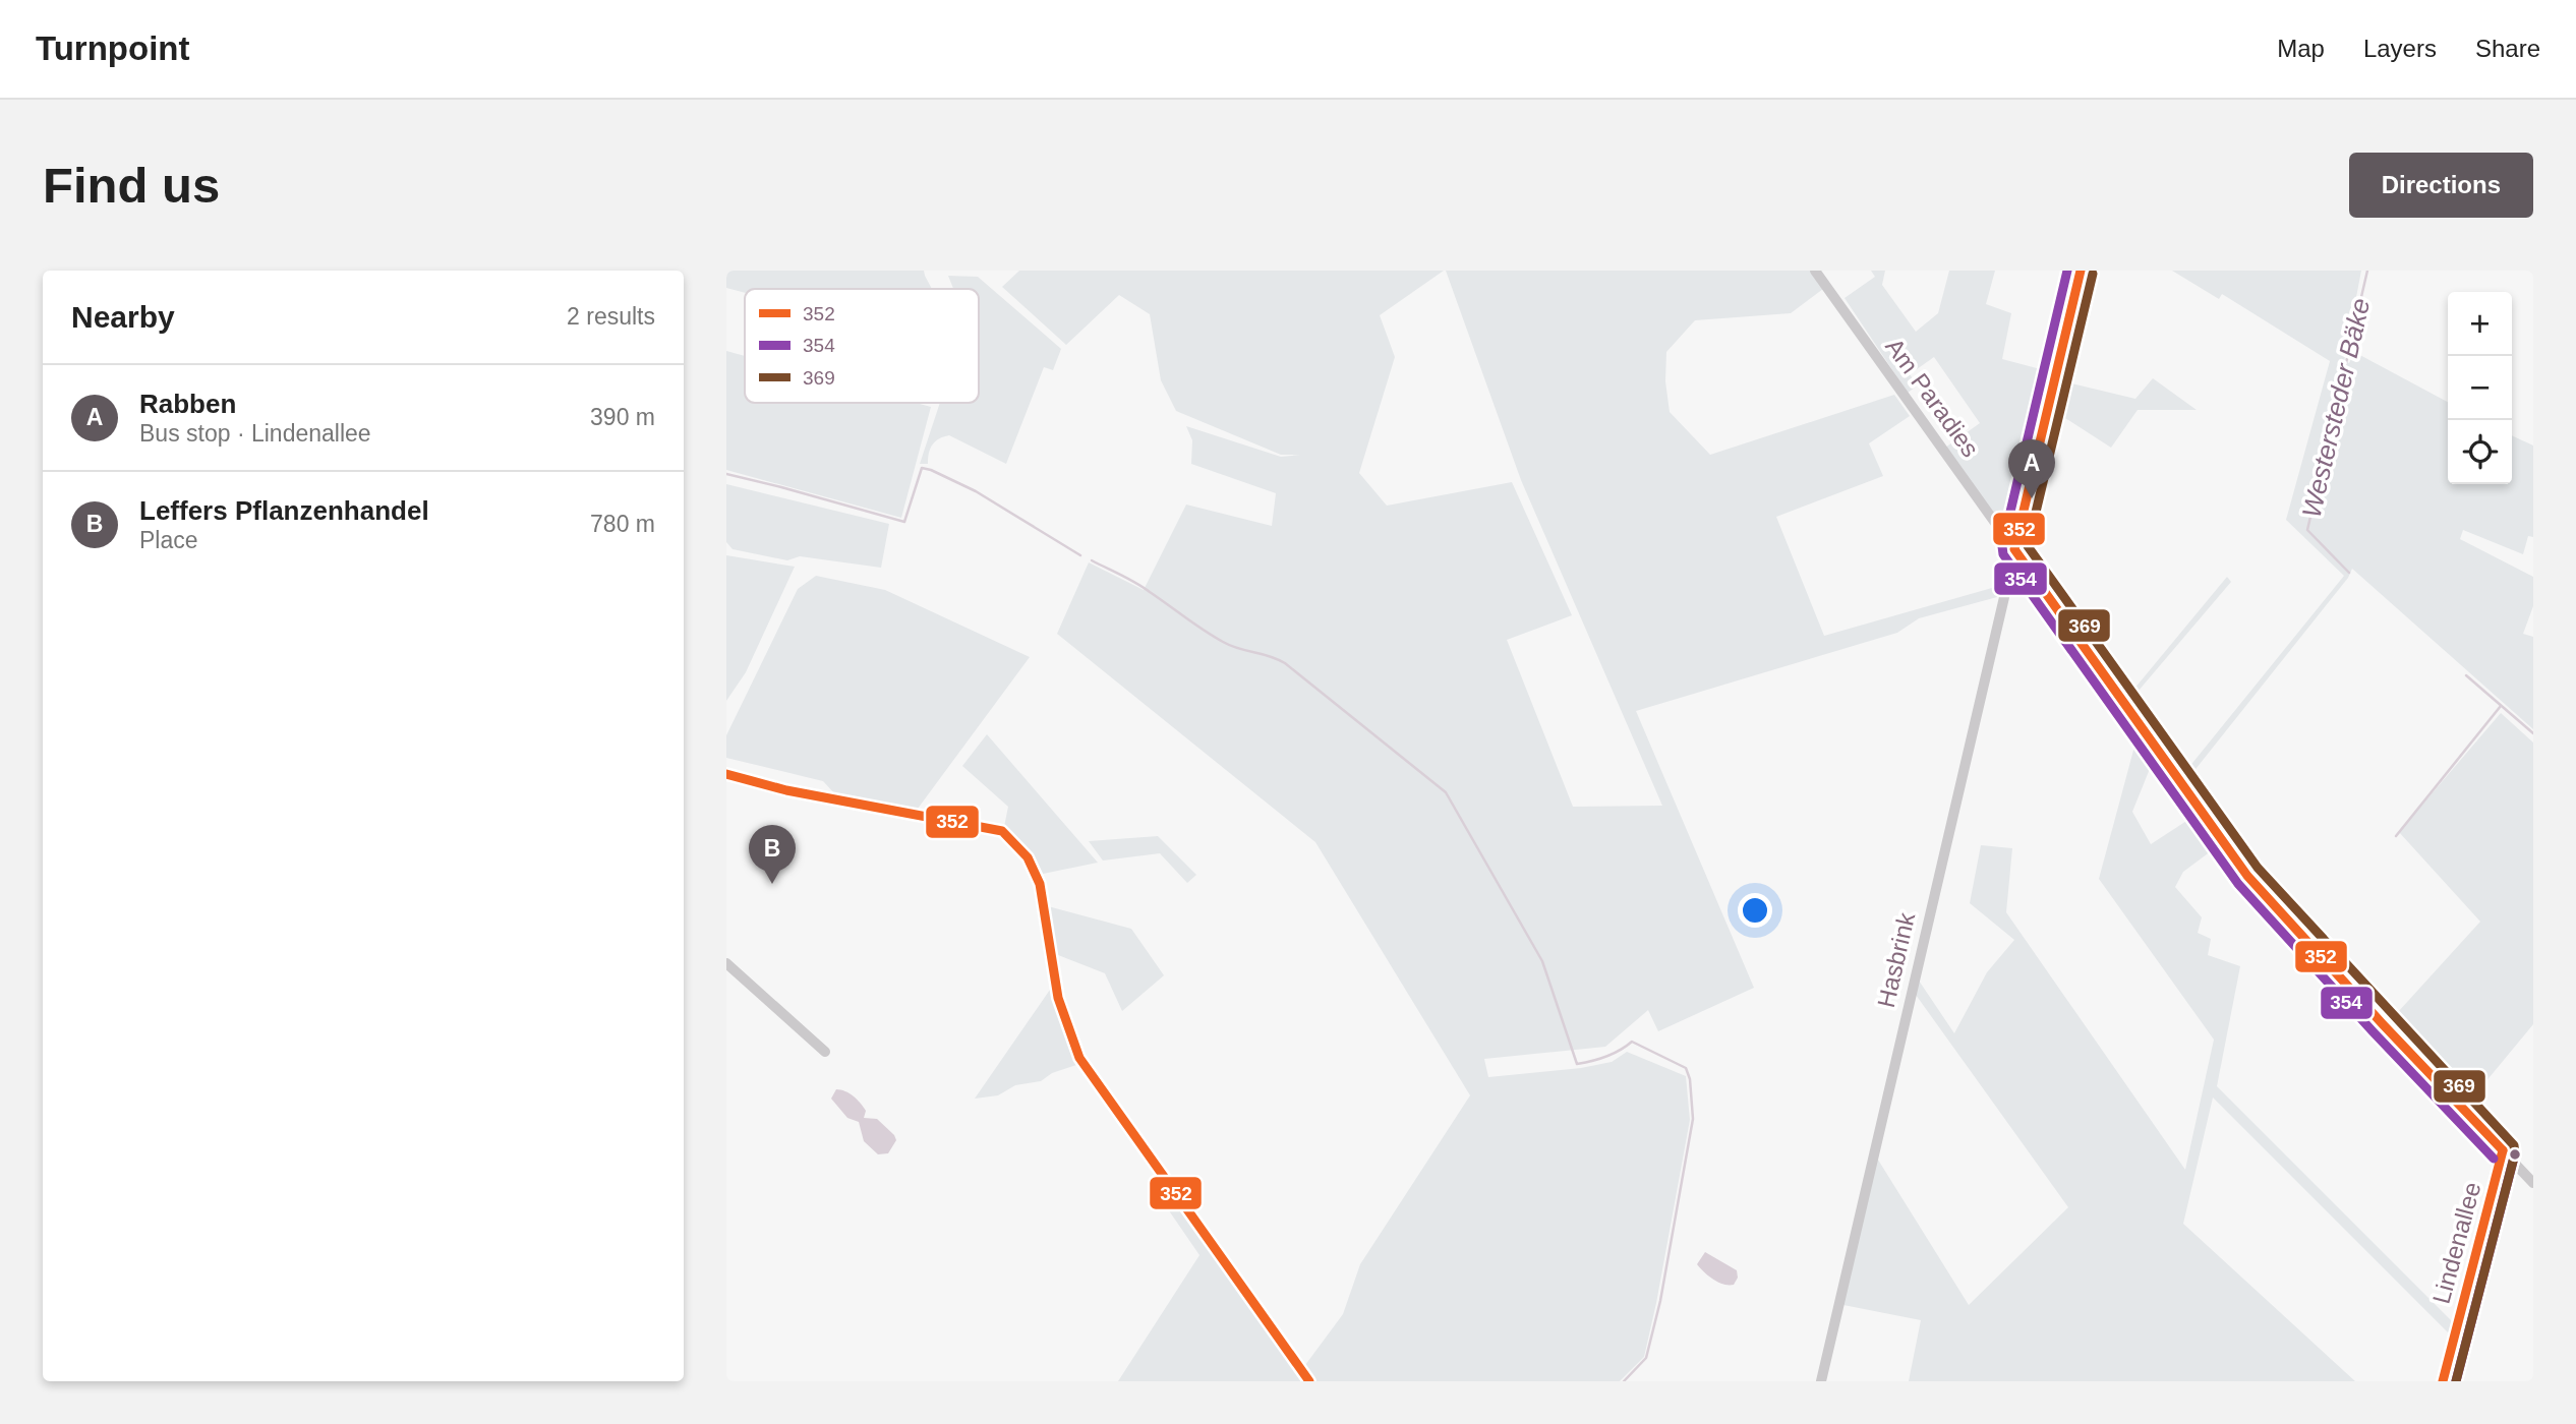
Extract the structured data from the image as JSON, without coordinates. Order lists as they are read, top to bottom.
{
  "streets": {
    "street": ["Am Paradies", "Hasbrink", "Lindenallee"]
  },
  "crossings": [
    ["Am Paradies", "Hasbrink"]
  ],
  "water": ["Westersteder Bäke"],
  "lines": ["transit line 352", "transit line 354", "transit line 369"],
  "legend": ["352", "354", "369"],
  "page": {
    "header": "Turnpoint",
    "nav": ["Map", "Layers", "Share"],
    "buttons": "Directions",
    "title": "Find us",
    "heading": ["Nearby", "2 results"],
    "map_buttons": ["+", "−"],
    "list": [
      {
        "mark": "A",
        "name": "Rabben",
        "note": "Bus stop · Lindenallee",
        "value": "390 m"
      },
      {
        "mark": "B",
        "name": "Leffers Pflanzenhandel",
        "note": "Place",
        "value": "780 m"
      }
    ],
    "pins": ["A", "B"]
  }
}
